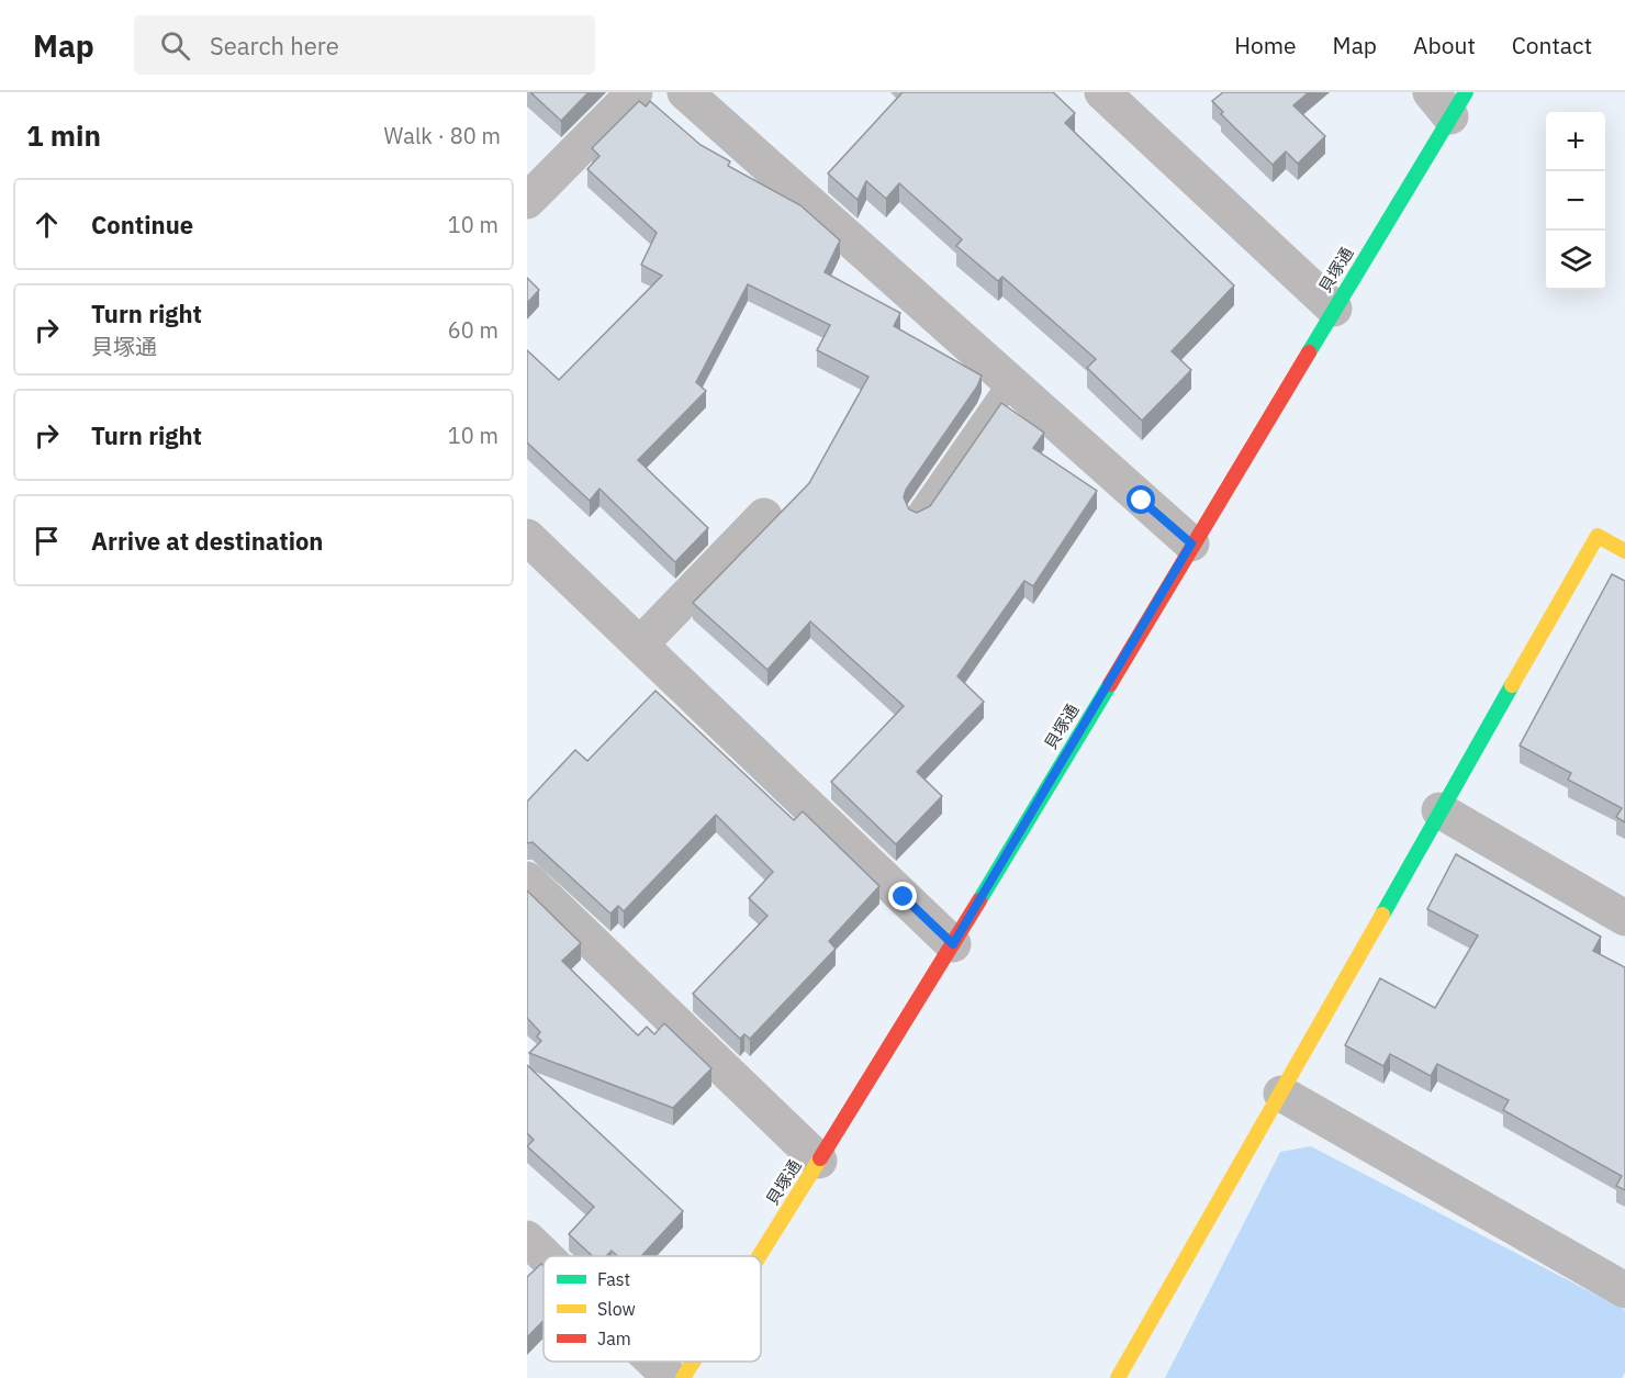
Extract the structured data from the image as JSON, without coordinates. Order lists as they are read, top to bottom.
{
  "streets": {
    "street": ["貝塚通"]
  },
  "legend": ["Fast", "Slow", "Jam"],
  "page": {
    "header": "Map",
    "search": "Search here",
    "nav": [
      "Home",
      "Map",
      "About",
      "Contact"
    ],
    "heading": ["1 min", "Walk · 80 m"],
    "map_buttons": ["+", "−"],
    "list": [
      ["Continue", "10 m"],
      ["Turn right", "貝塚通", "60 m"],
      ["Turn right", "10 m"],
      "Arrive at destination"
    ]
  }
}
